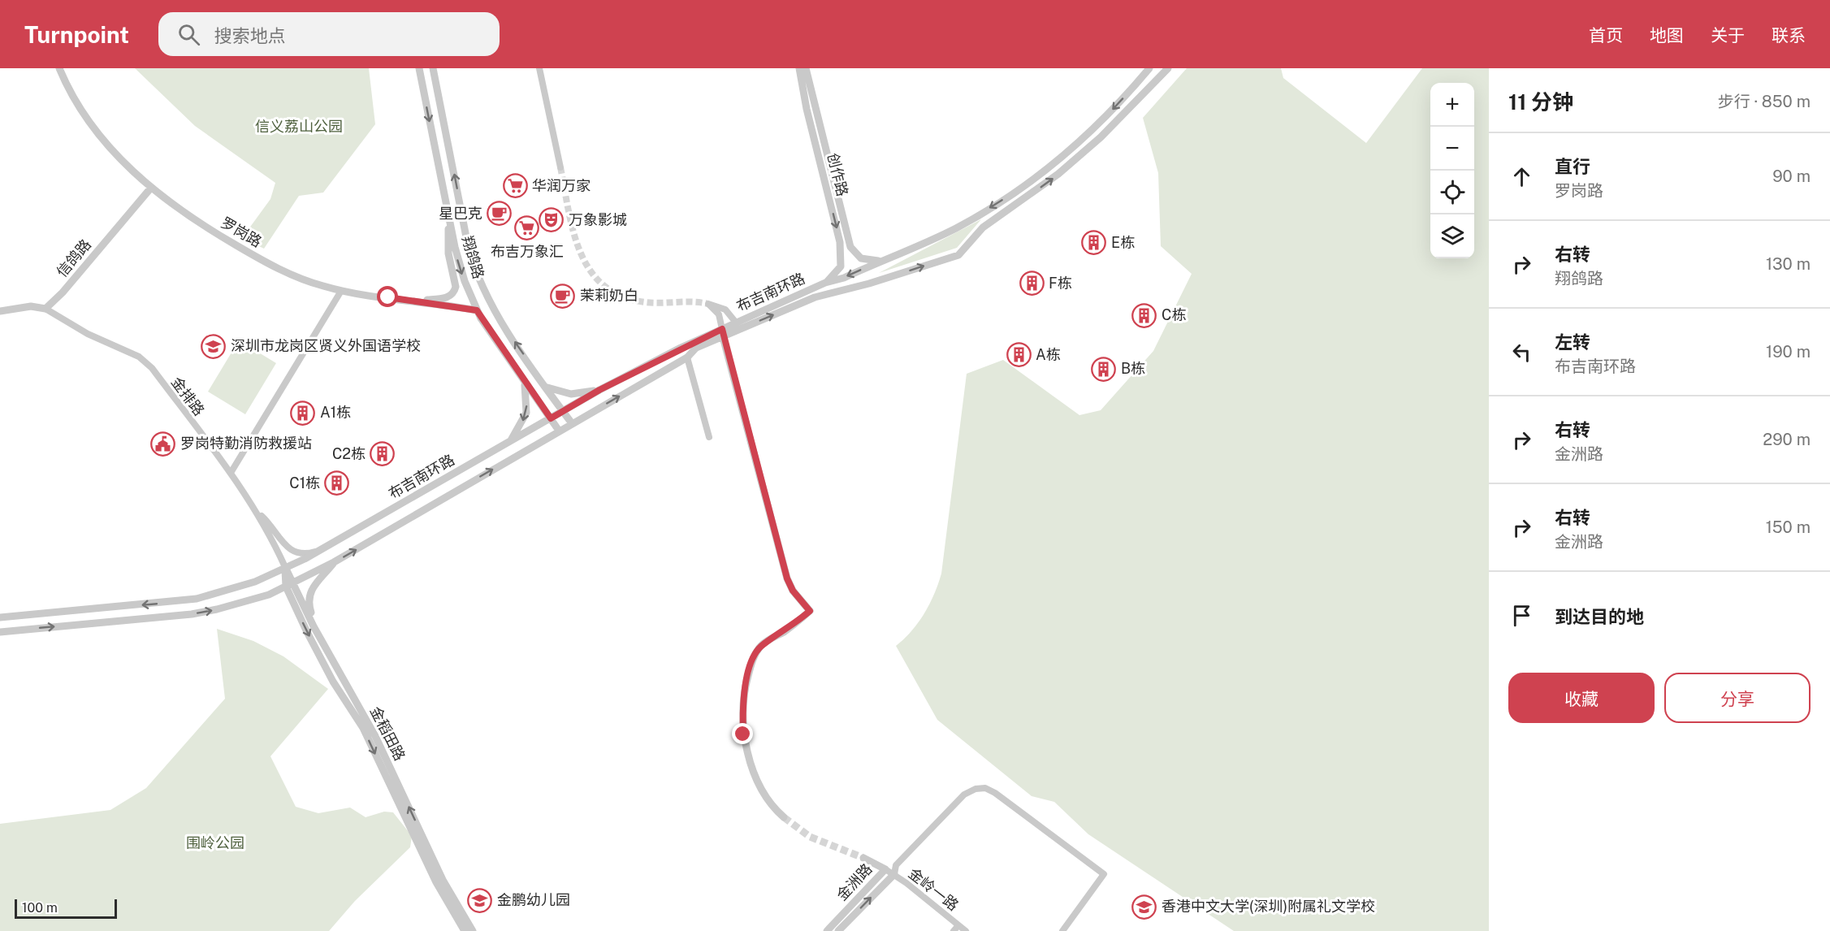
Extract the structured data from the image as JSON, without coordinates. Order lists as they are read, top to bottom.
{
  "streets": {
    "street": [
      "创作路",
      "罗岗路",
      "翔鸽路",
      "信鸽路",
      "布吉南环路",
      "金排路",
      "金稻田路",
      "金洲路",
      "金岭一路"
    ]
  },
  "crossings": [
    ["创作路", "布吉南环路"],
    ["罗岗路", "翔鸽路"],
    ["罗岗路", "信鸽路"],
    ["翔鸽路", "布吉南环路"],
    ["信鸽路", "金排路"],
    ["布吉南环路", "金排路"],
    ["布吉南环路", "金稻田路"],
    ["金排路", "金稻田路"],
    ["金洲路", "金岭一路"]
  ],
  "one_way": ["创作路"],
  "parks": ["信义荔山公园", "围岭公园"],
  "places": {
    "supermarket": ["华润万家", "布吉万象汇"],
    "cafe": ["星巴克", "茉莉奶白"],
    "theatre": ["万象影城"],
    "building": [
      "E栋",
      "F栋",
      "C栋",
      "A栋",
      "B栋",
      "A1栋",
      "C2栋",
      "C1栋"
    ],
    "school or university": ["深圳市龙岗区贤义外国语学校", "金鹏幼儿园", "香港中文大学(深圳)附属礼文学校"],
    "public building": ["罗岗特勤消防救援站"]
  },
  "scale_bar": "100 m",
  "page": {
    "header": "Turnpoint",
    "search": "搜索地点",
    "nav": [
      "首页",
      "地图",
      "关于",
      "联系"
    ],
    "heading": ["11 分钟", "步行 · 850 m"],
    "map_buttons": ["+", "−"],
    "list": [
      ["直行", "罗岗路", "90 m"],
      ["右转", "翔鸽路", "130 m"],
      ["左转", "布吉南环路", "190 m"],
      ["右转", "金洲路", "290 m"],
      ["右转", "金洲路", "150 m"],
      "到达目的地"
    ],
    "buttons": ["收藏", "分享"],
    "scale": "100 m"
  }
}
